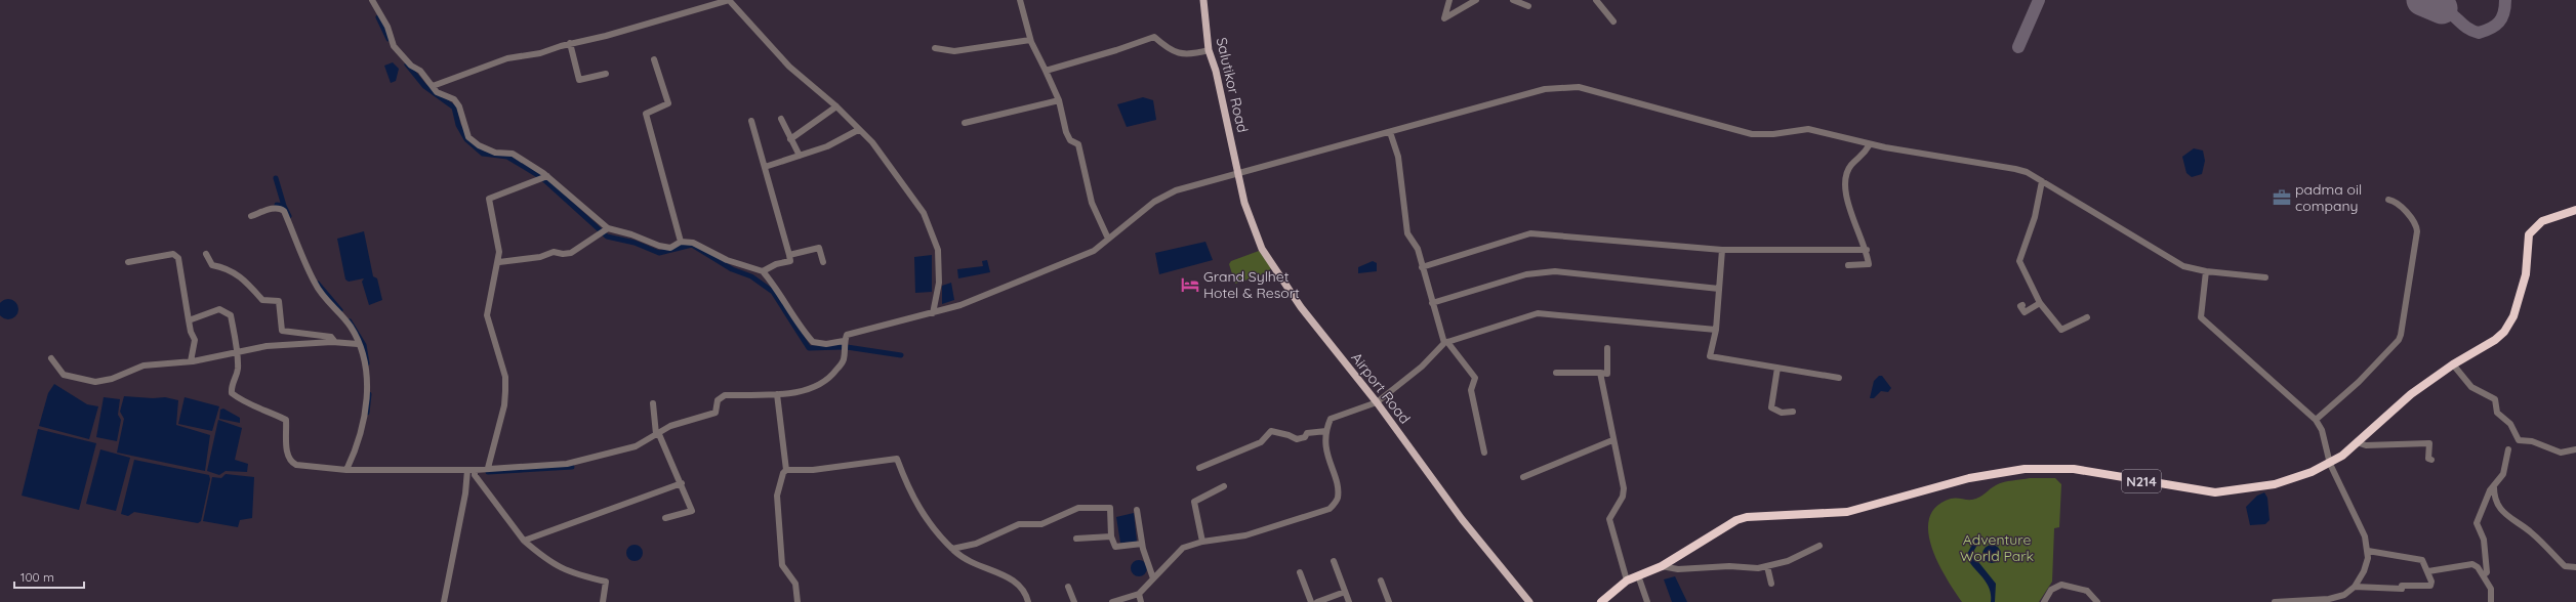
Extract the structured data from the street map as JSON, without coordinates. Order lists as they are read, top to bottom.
{
  "streets": {
    "highway": ["N214"],
    "main road": ["Salutikor Road", "Airport Road"]
  },
  "crossings": [
    ["Salutikor Road", "Airport Road"]
  ],
  "parks": ["Adventure World Park"],
  "places": {
    "office": ["padma oil company"],
    "hotel": ["Grand Sylhet Hotel & Resort"]
  },
  "scale_bar": "100 m"
}
